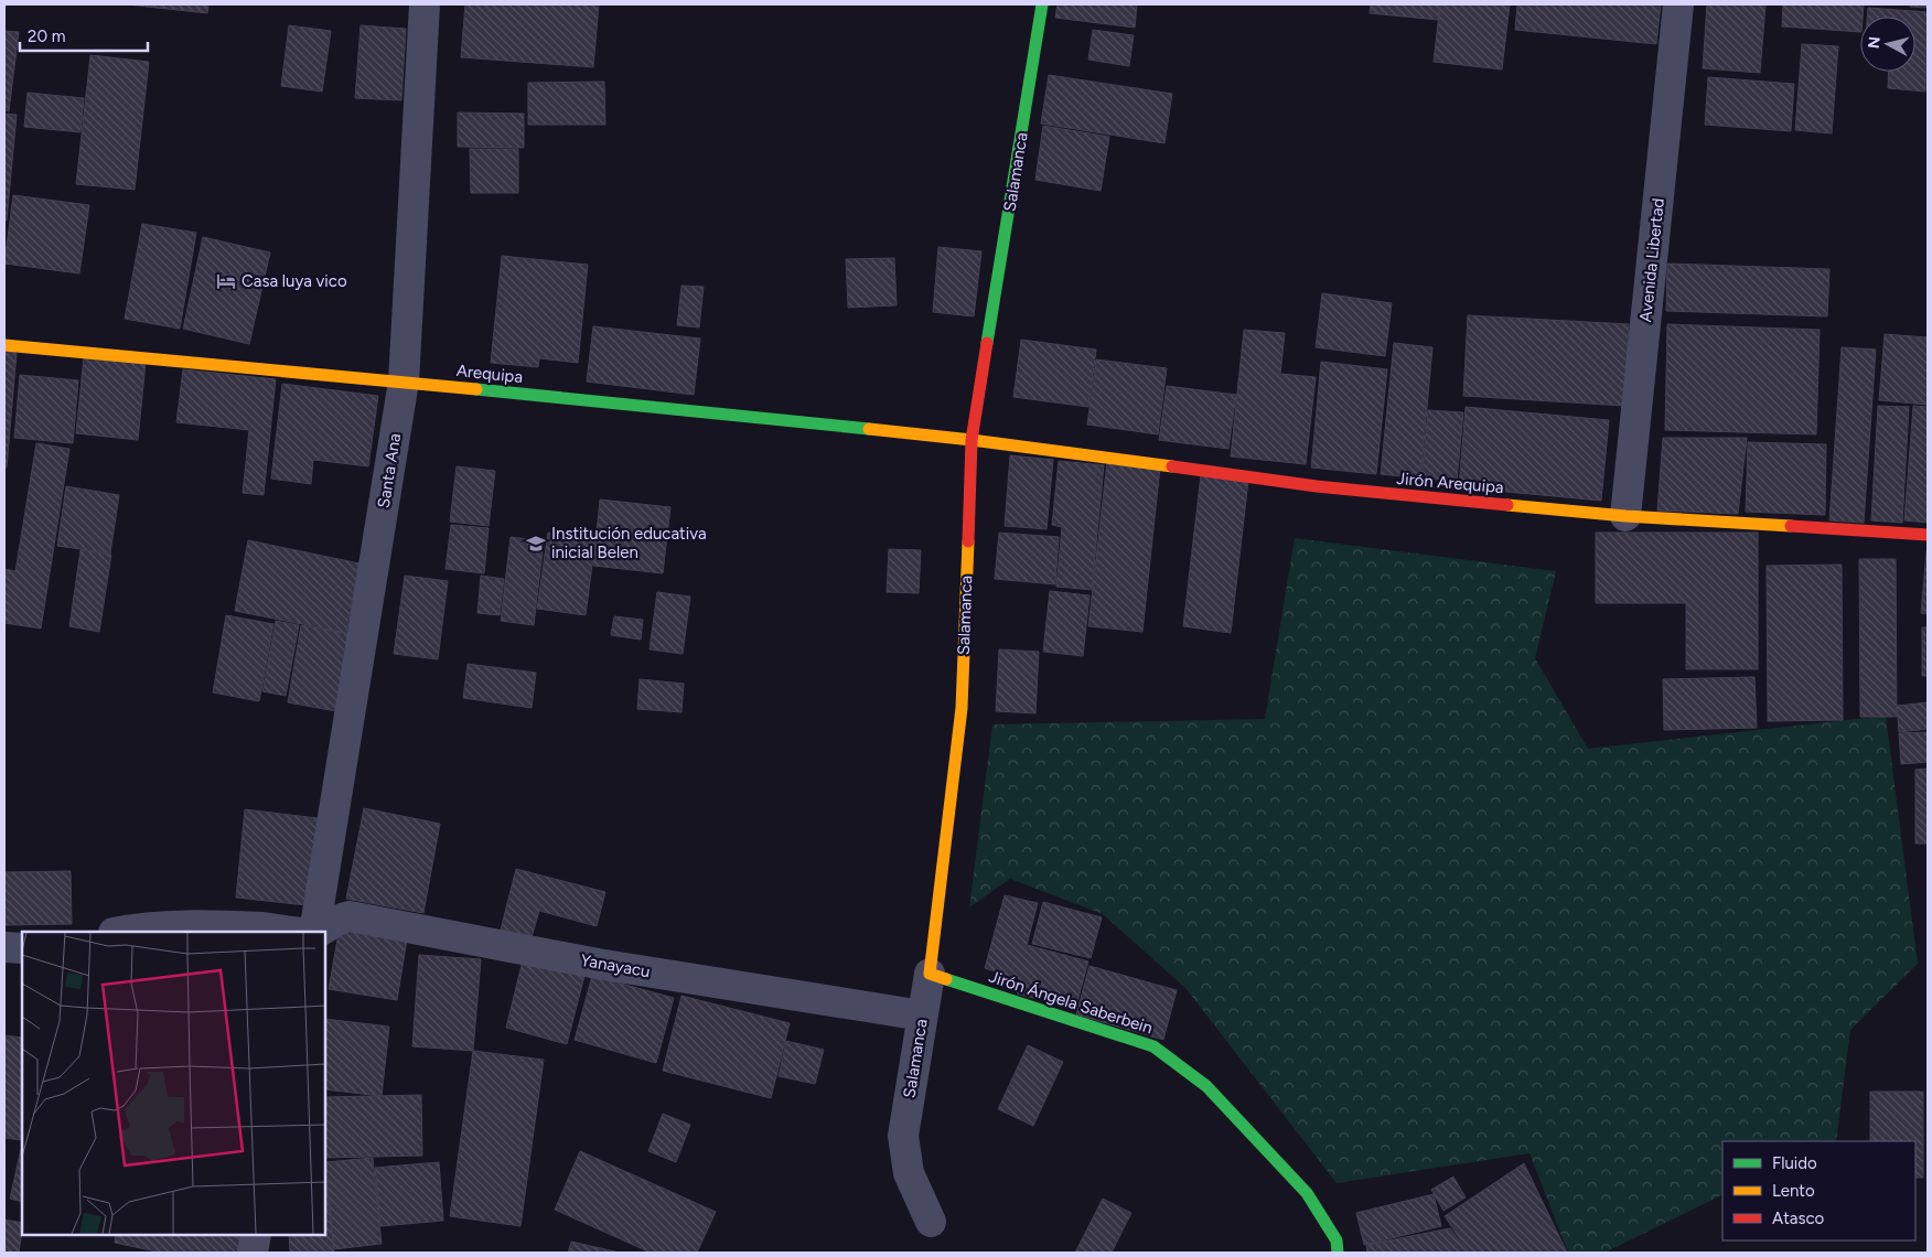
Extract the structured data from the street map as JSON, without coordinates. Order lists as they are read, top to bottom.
{
  "streets": {
    "main road": [
      "Salamanca",
      "Arequipa",
      "Jirón Arequipa",
      "Jirón Ángela Saberbein"
    ],
    "street": ["Avenida Libertad", "Santa Ana", "Yanayacu"]
  },
  "crossings": [
    ["Salamanca", "Arequipa"],
    ["Salamanca", "Jirón Arequipa"],
    ["Salamanca", "Yanayacu"],
    ["Salamanca", "Jirón Ángela Saberbein"],
    ["Avenida Libertad", "Jirón Arequipa"],
    ["Arequipa", "Santa Ana"],
    ["Arequipa", "Jirón Arequipa"]
  ],
  "places": {
    "hotel": ["Casa luya vico"],
    "school or university": ["Institución educativa inicial Belen"]
  },
  "legend": ["Fluido", "Lento", "Atasco"],
  "scale_bar": "20 m",
  "north": "left"
}
